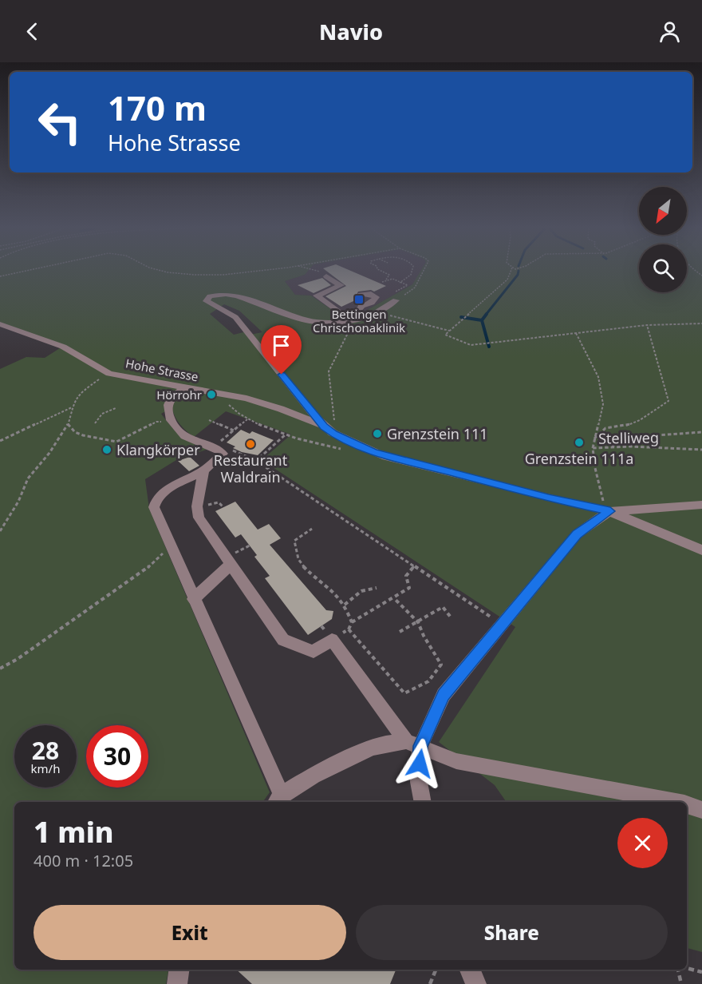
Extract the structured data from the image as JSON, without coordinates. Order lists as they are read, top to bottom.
{
  "streets": {
    "street": ["Hohe Strasse"],
    "path": ["Stelliweg"]
  },
  "crossings": [
    ["Hohe Strasse", "Stelliweg"]
  ],
  "places": {
    "transit": ["Bettingen Chrischonaklinik"],
    "other": [
      "Hörrohr",
      "Grenzstein 111",
      "Grenzstein 111a",
      "Restaurant Waldrain",
      "Klangkörper"
    ]
  },
  "north": "bottom left",
  "page": {
    "header": "Navio",
    "turn": ["170 m", "Hohe Strasse"],
    "speed": "28 km/h",
    "limit": "30",
    "heading": ["1 min", "400 m · 12:05"],
    "buttons": ["Exit", "Share"]
  }
}
